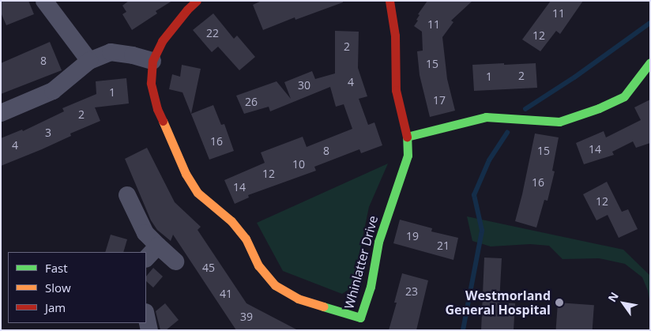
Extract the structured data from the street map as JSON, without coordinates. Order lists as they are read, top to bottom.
{
  "streets": {
    "street": ["Whinlatter Drive"]
  },
  "places": ["Westmorland General Hospital"],
  "house_numbers": [
    "11",
    "11",
    "22",
    "12",
    "2",
    "8",
    "15",
    "2",
    "1",
    "4",
    "30",
    "1",
    "17",
    "26",
    "2",
    "3",
    "16",
    "4",
    "14",
    "8",
    "15",
    "10",
    "12",
    "16",
    "14",
    "12",
    "19",
    "21",
    "45",
    "23",
    "41",
    "39"
  ],
  "legend": ["Fast", "Slow", "Jam"],
  "north": "top left"
}
